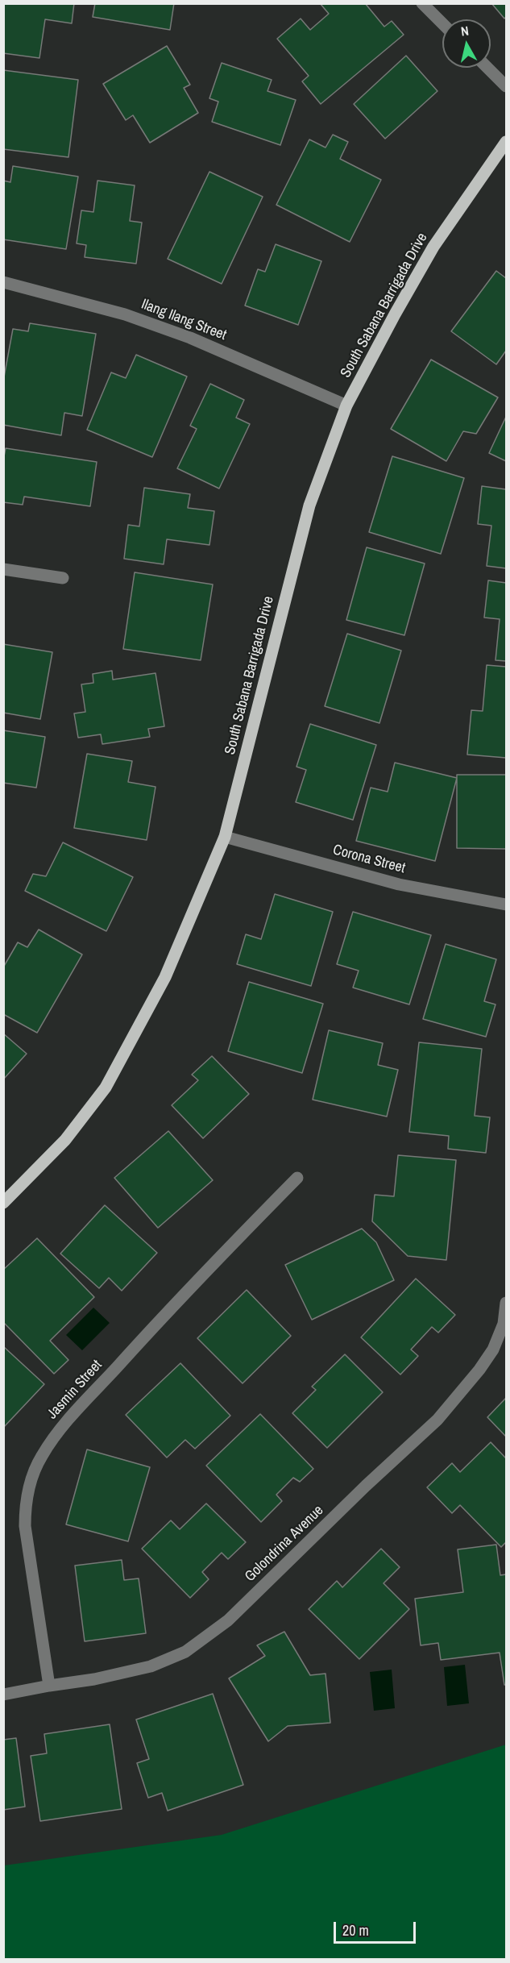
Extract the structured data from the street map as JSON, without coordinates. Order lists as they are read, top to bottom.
{
  "streets": {
    "main road": ["South Sabana Barrigada Drive"],
    "street": [
      "Ilang Ilang Street",
      "Corona Street",
      "Jasmin Street",
      "Golondrina Avenue"
    ]
  },
  "crossings": [
    ["South Sabana Barrigada Drive", "Ilang Ilang Street"],
    ["South Sabana Barrigada Drive", "Corona Street"],
    ["Jasmin Street", "Golondrina Avenue"]
  ],
  "scale_bar": "20 m",
  "north": "top"
}
